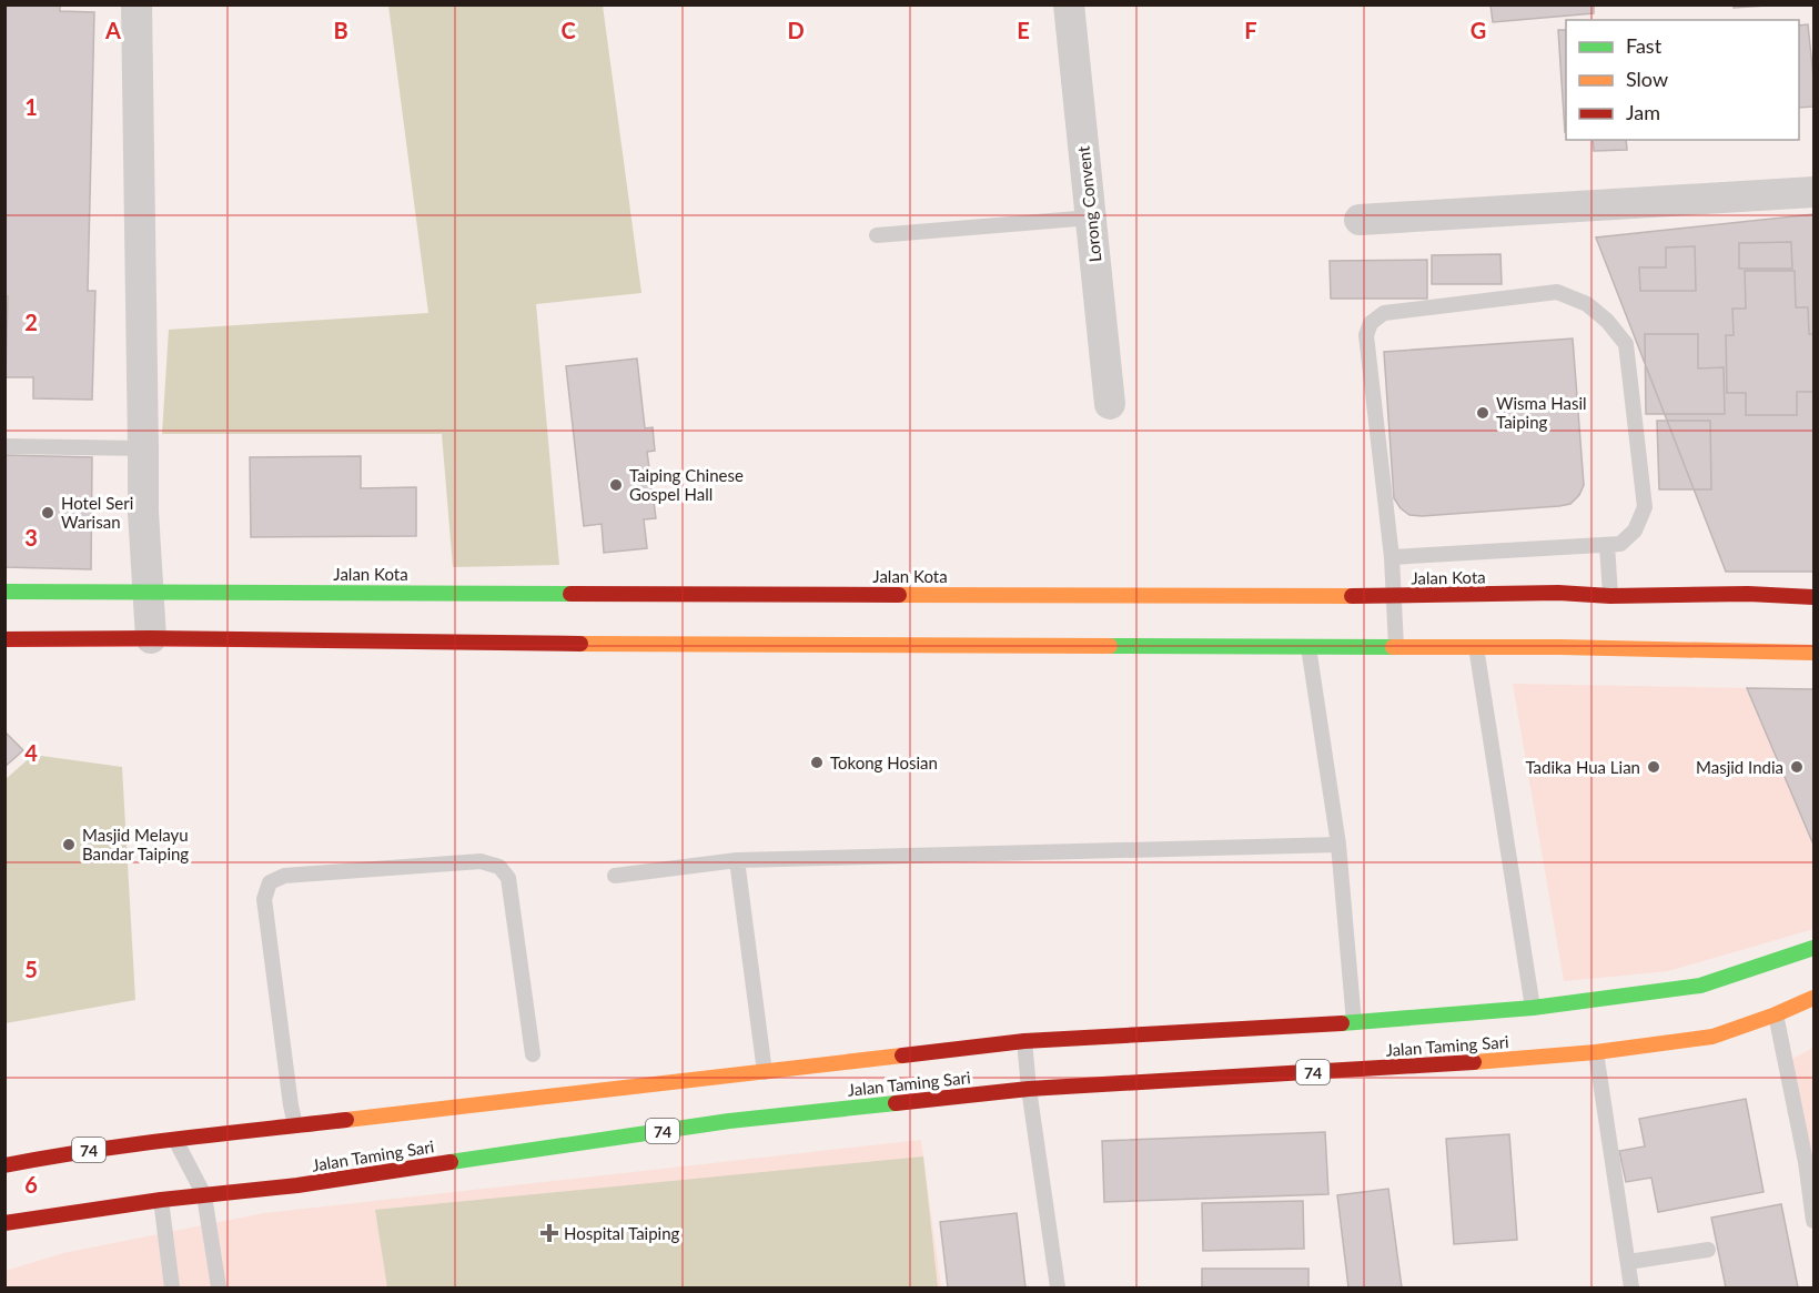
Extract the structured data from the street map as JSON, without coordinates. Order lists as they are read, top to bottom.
{
  "streets": {
    "main road": ["Jalan Kota", "Jalan Taming Sari", "74"],
    "street": ["Lorong Convent"]
  },
  "places": {
    "other": [
      "Wisma Hasil Taiping",
      "Taiping Chinese Gospel Hall",
      "Hotel Seri Warisan",
      "Tokong Hosian",
      "Tadika Hua Lian",
      "Masjid India",
      "Masjid Melayu Bandar Taiping"
    ],
    "health": ["Hospital Taiping"]
  },
  "legend": ["Fast", "Slow", "Jam"],
  "grid": {
    "columns": [
      "A",
      "B",
      "C",
      "D",
      "E",
      "F",
      "G"
    ],
    "rows": [
      "1",
      "2",
      "3",
      "4",
      "5",
      "6"
    ]
  }
}
